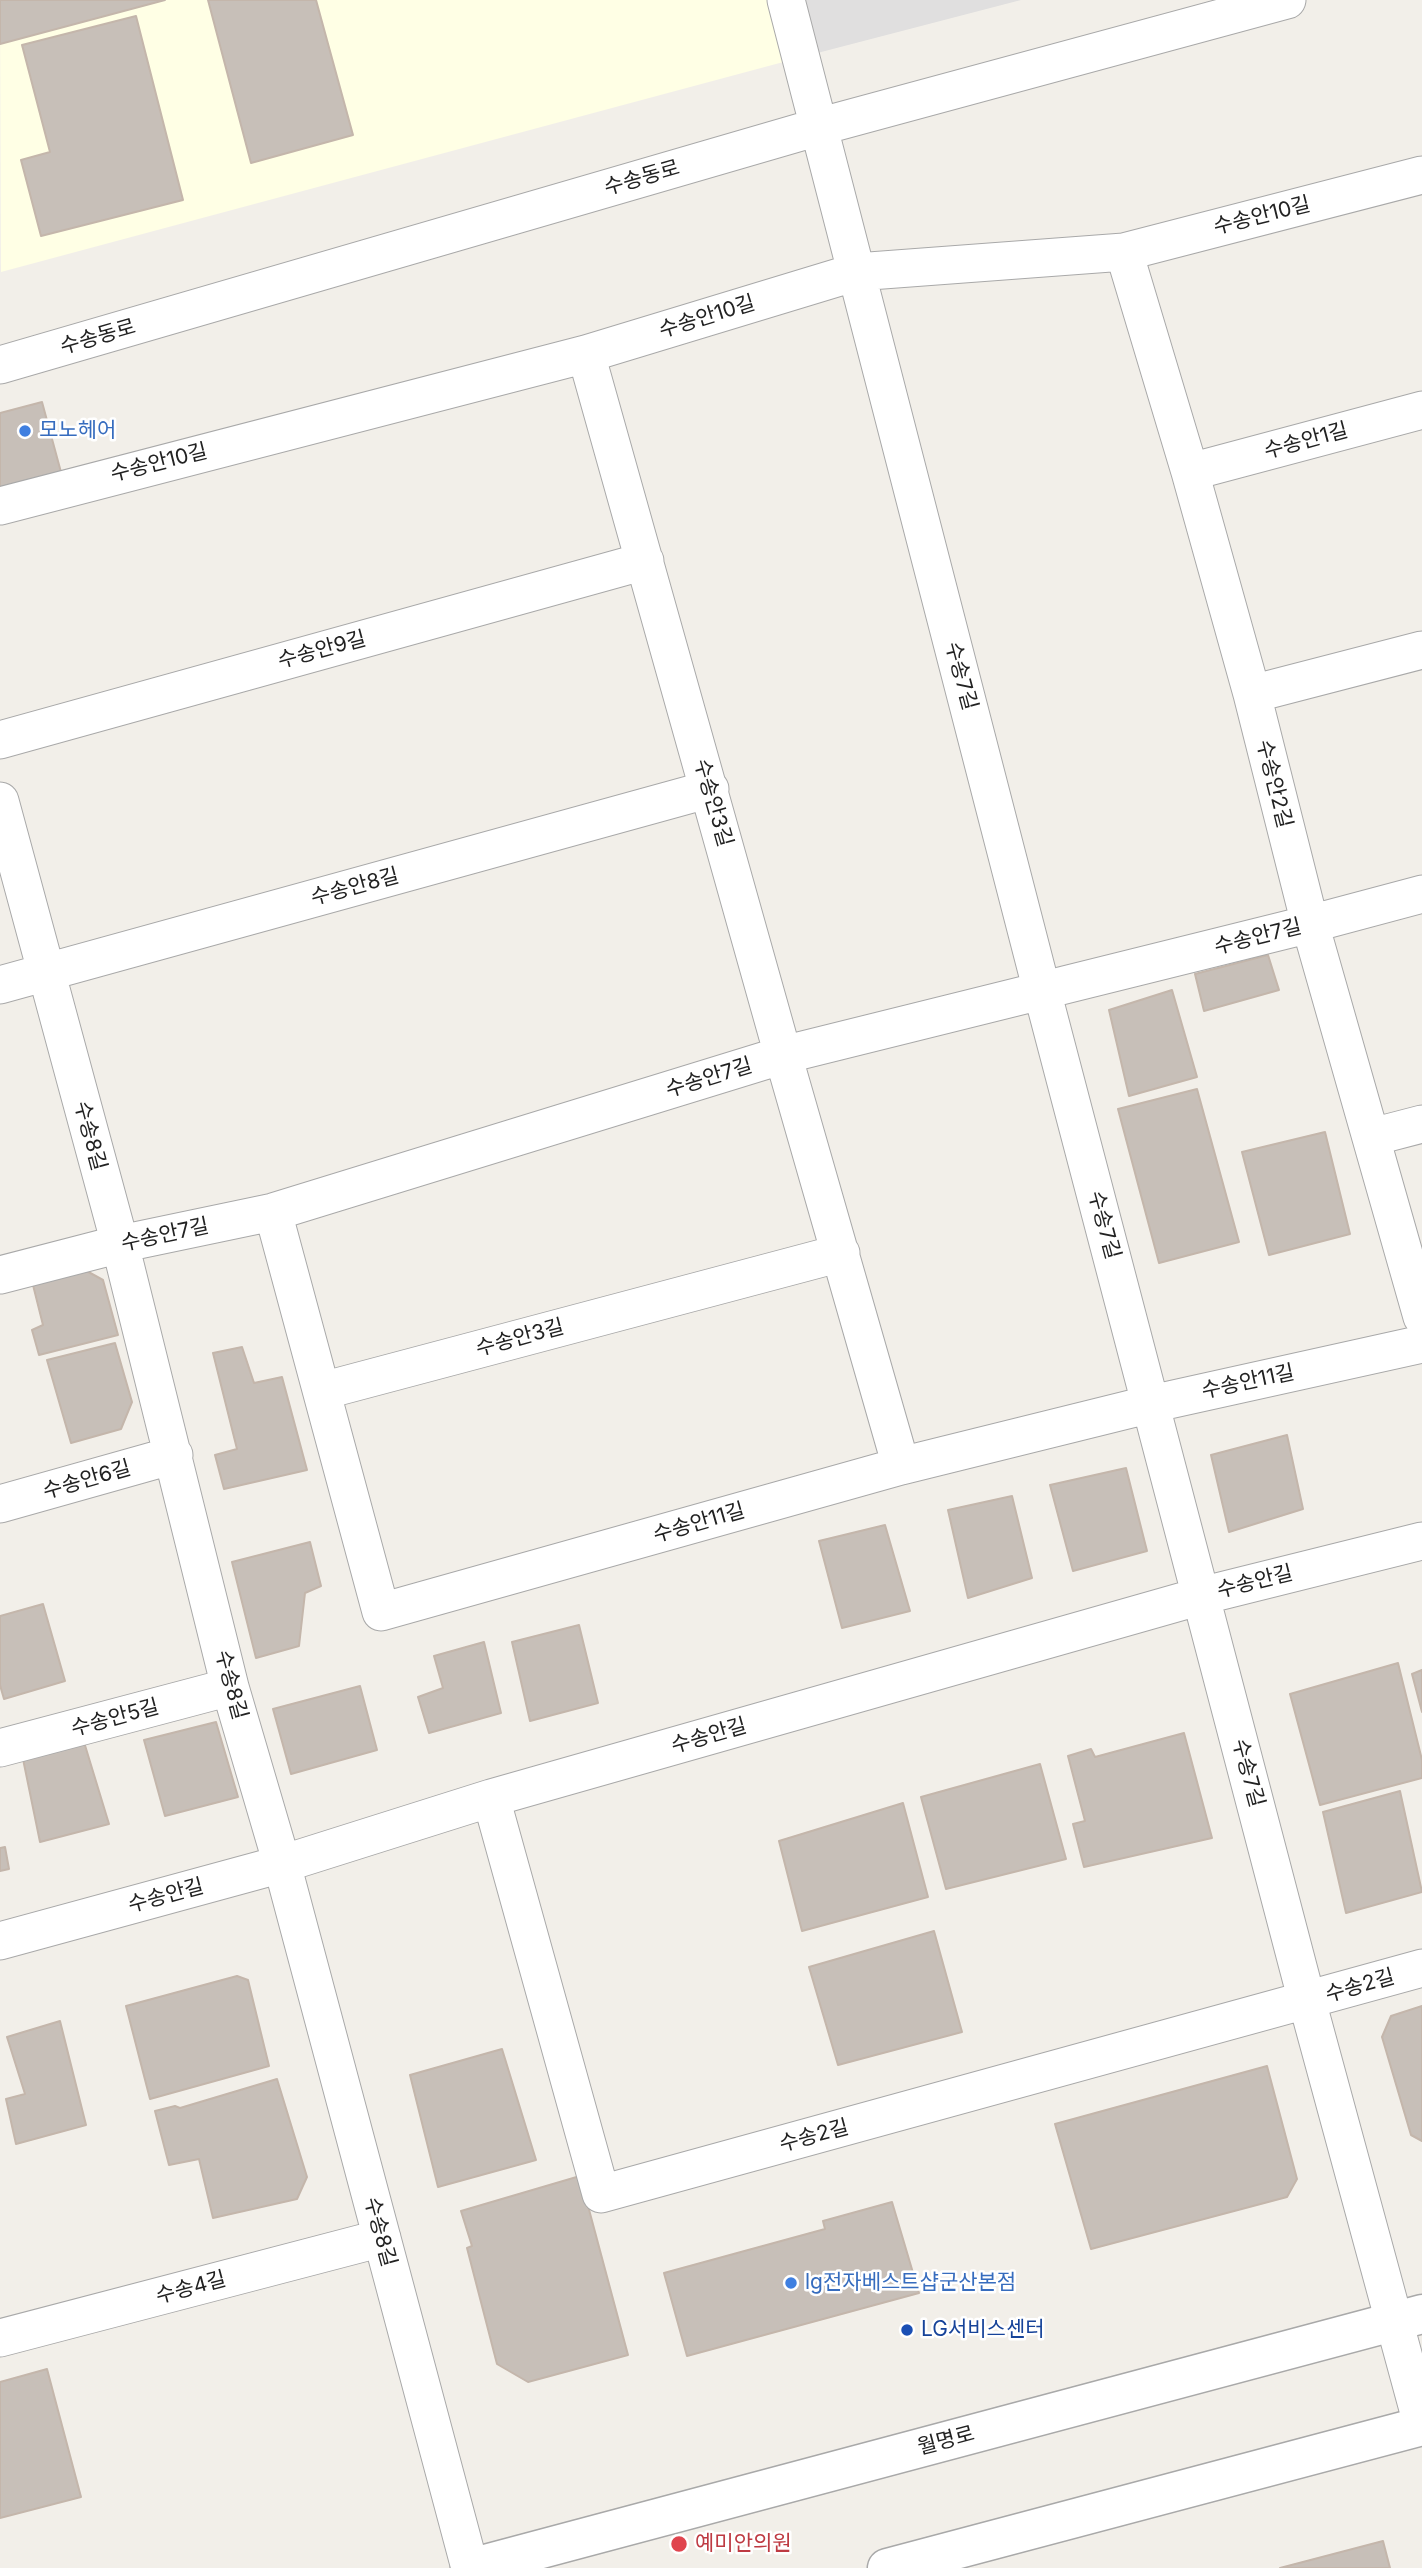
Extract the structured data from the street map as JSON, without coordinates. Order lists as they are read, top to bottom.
{
  "streets": {
    "street": [
      "수송동로",
      "수송안10길",
      "수송안1길",
      "수송안9길",
      "수송7길",
      "수송안2길",
      "수송안3길",
      "수송안8길",
      "수송안7길",
      "수송8길",
      "수송안11길",
      "수송안6길",
      "수송안길",
      "수송안5길",
      "수송2길",
      "수송4길",
      "월명로"
    ]
  },
  "crossings": [
    ["수송동로", "수송7길"],
    ["수송안10길", "수송7길"],
    ["수송안10길", "수송안2길"],
    ["수송안10길", "수송안3길"],
    ["수송안1길", "수송안2길"],
    ["수송안9길", "수송안3길"],
    ["수송7길", "수송안7길"],
    ["수송7길", "수송안11길"],
    ["수송7길", "수송안길"],
    ["수송7길", "수송2길"],
    ["수송7길", "월명로"],
    ["수송안2길", "수송안7길"],
    ["수송안3길", "수송안8길"],
    ["수송안3길", "수송안7길"],
    ["수송안3길", "수송안11길"],
    ["수송안8길", "수송8길"],
    ["수송안7길", "수송8길"],
    ["수송안7길", "수송안11길"],
    ["수송8길", "수송안6길"],
    ["수송8길", "수송안길"],
    ["수송8길", "수송안5길"],
    ["수송8길", "수송4길"],
    ["수송8길", "월명로"],
    ["수송안길", "수송2길"]
  ],
  "places": [
    "모노헤어",
    "lg전자베스트샵군산본점",
    "LG서비스센터",
    "예미안의원"
  ]
}
